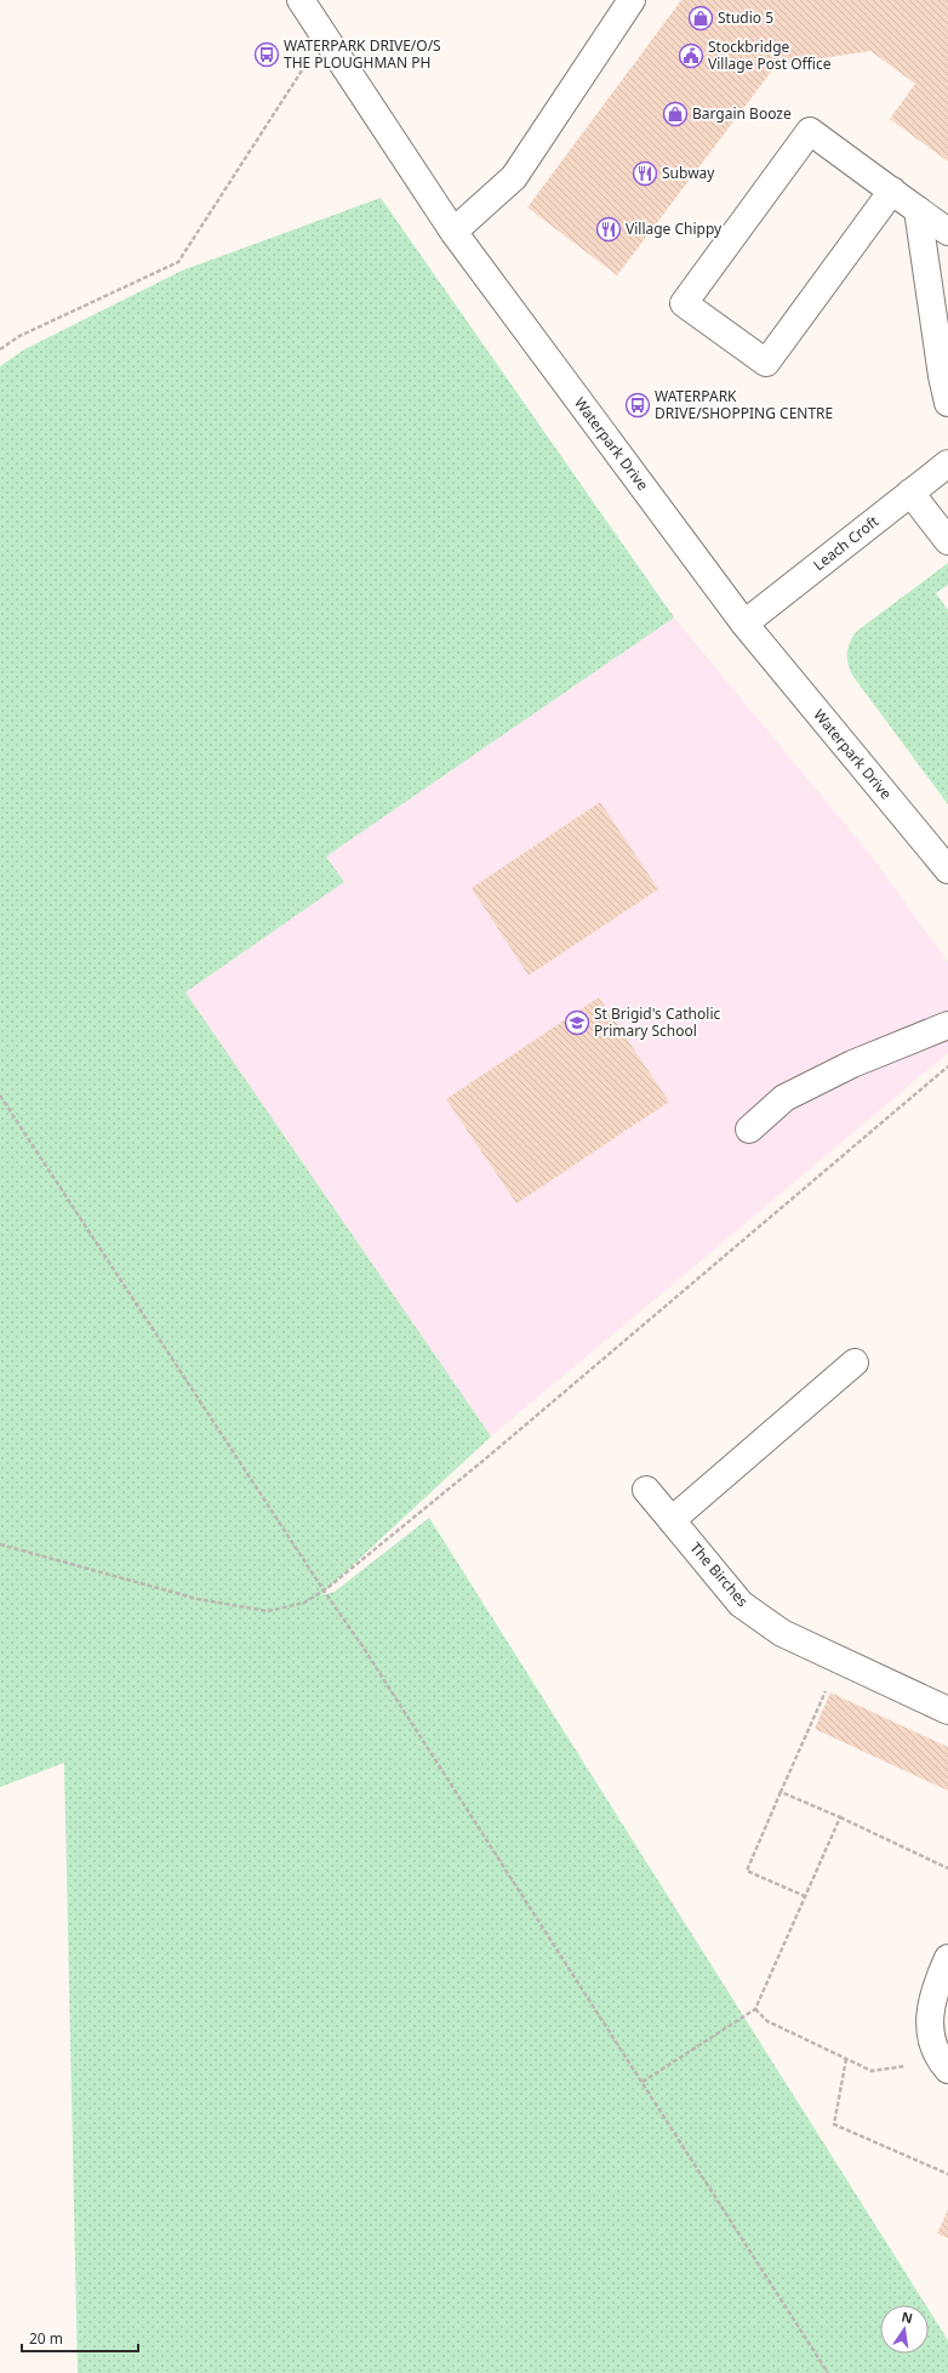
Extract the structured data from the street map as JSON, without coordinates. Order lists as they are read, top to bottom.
{
  "streets": {
    "street": ["Waterpark Drive", "Leach Croft", "The Birches"]
  },
  "crossings": [
    ["Waterpark Drive", "Leach Croft"]
  ],
  "places": {
    "shop": ["Studio 5", "Bargain Booze"],
    "bus stop": ["WATERPARK DRIVE/O/S THE PLOUGHMAN PH", "WATERPARK DRIVE/SHOPPING CENTRE"],
    "public building": ["Stockbridge Village Post Office"],
    "restaurant": ["Subway", "Village Chippy"],
    "school or university": ["St Brigid's Catholic Primary School"]
  },
  "scale_bar": "20 m",
  "north": "top"
}
